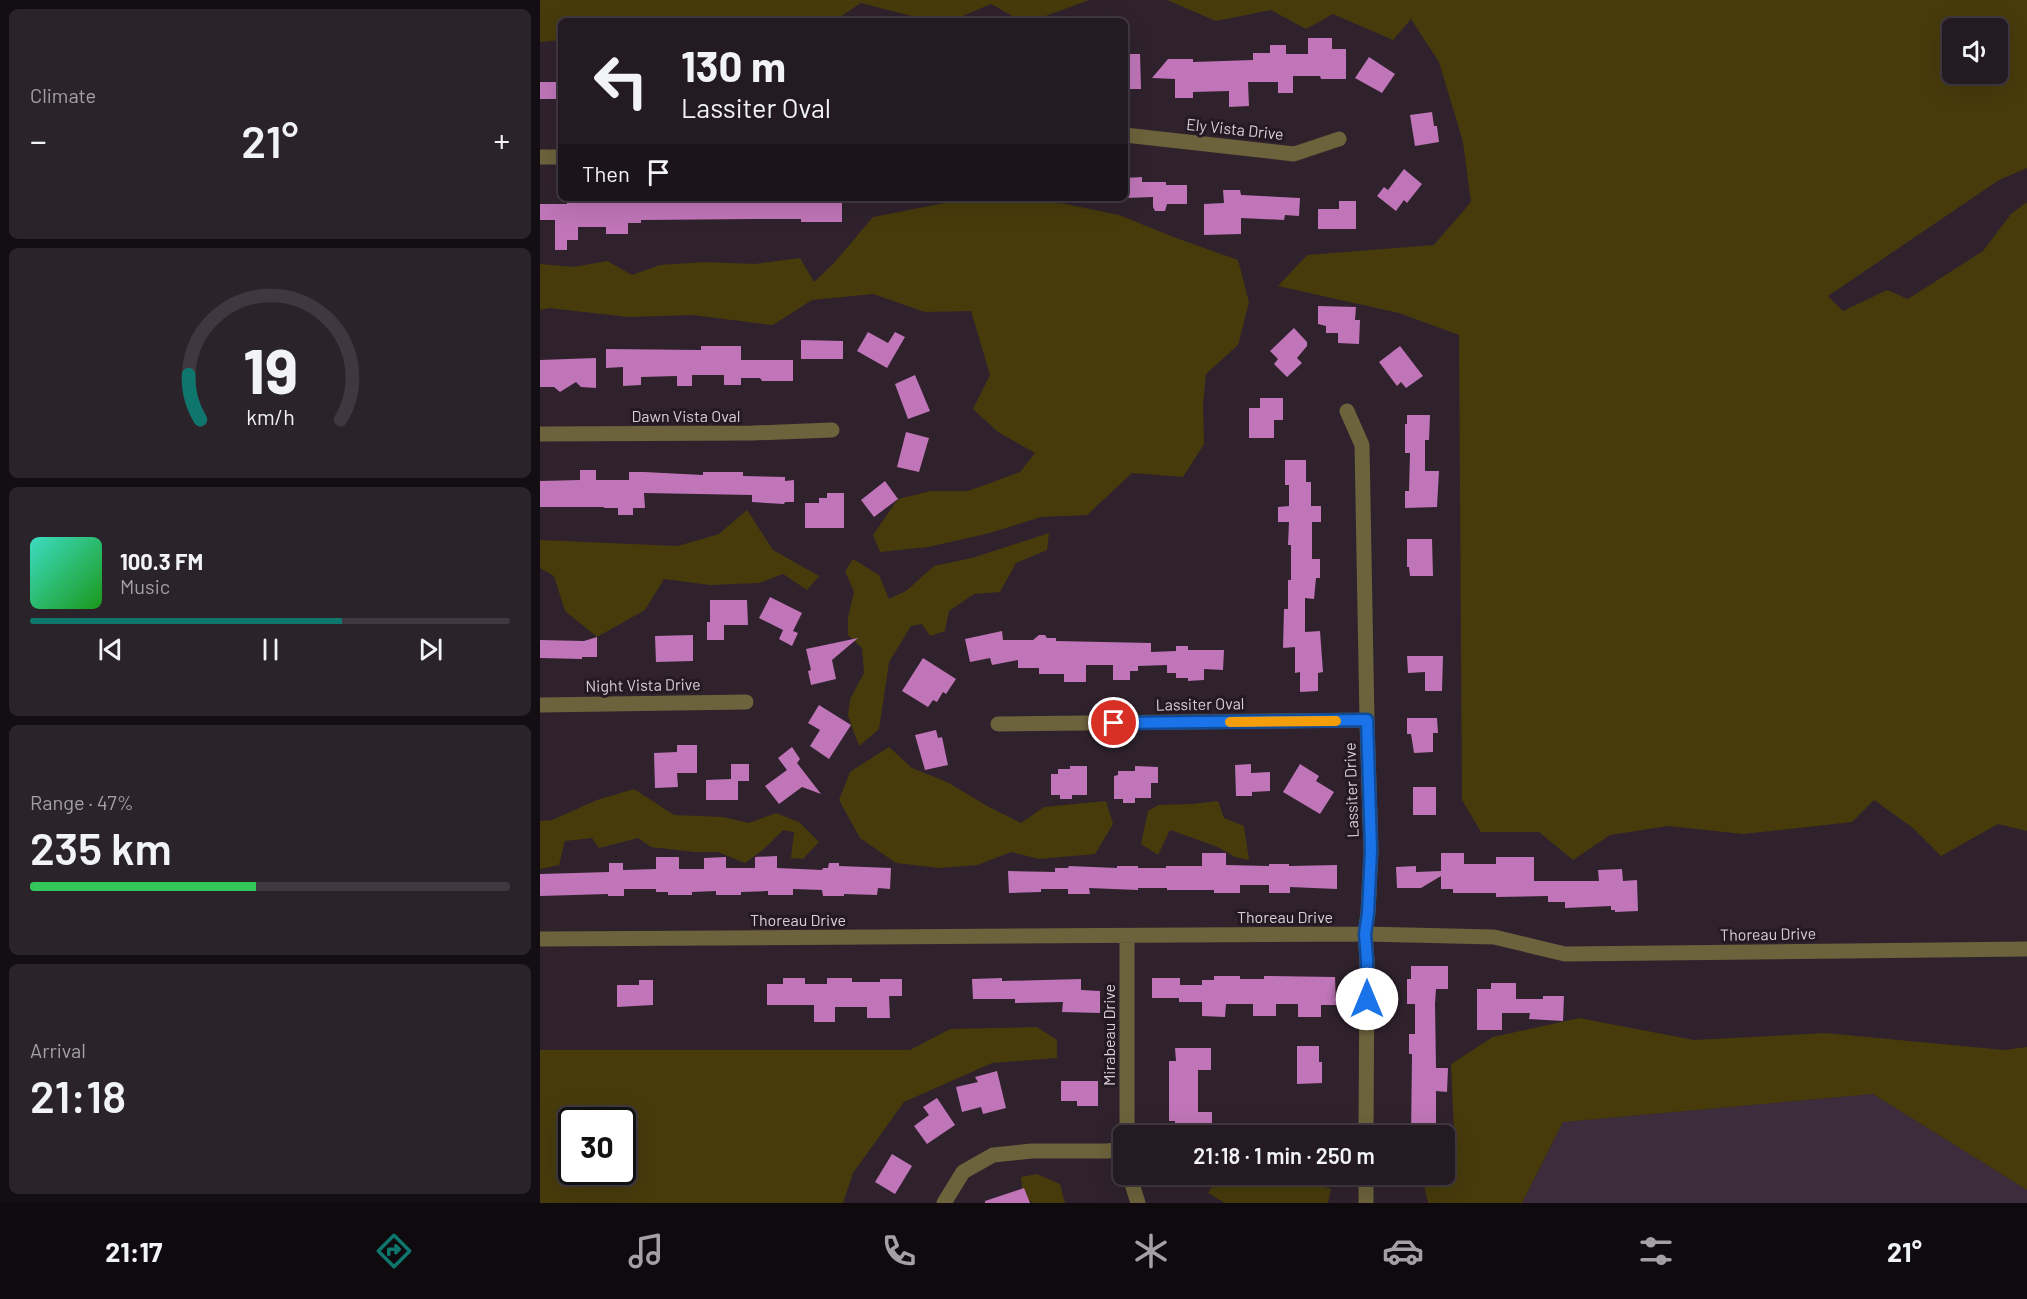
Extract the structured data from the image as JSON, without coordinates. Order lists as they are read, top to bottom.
{
  "streets": {
    "street": [
      "Ely Vista Drive",
      "Dawn Vista Oval",
      "Night Vista Drive",
      "Lassiter Oval",
      "Lassiter Drive",
      "Thoreau Drive",
      "Mirabeau Drive"
    ]
  },
  "crossings": [
    ["Lassiter Oval", "Lassiter Drive"],
    ["Lassiter Drive", "Thoreau Drive"],
    ["Thoreau Drive", "Mirabeau Drive"]
  ],
  "page": {
    "tile": [
      "Climate",
      ["Range · 47%", "235 km"],
      ["Arrival", "21:18"]
    ],
    "turn": ["130 m", "Lassiter Oval"],
    "heat": ["−", "21°", "+"],
    "then": "Then",
    "song": ["100.3 FM", "Music"],
    "limit": "30",
    "trip": "21:18 · 1 min · 250 m",
    "tabs": ["21:17", "21°"],
    "gauge": ["19", "km/h"]
  }
}
